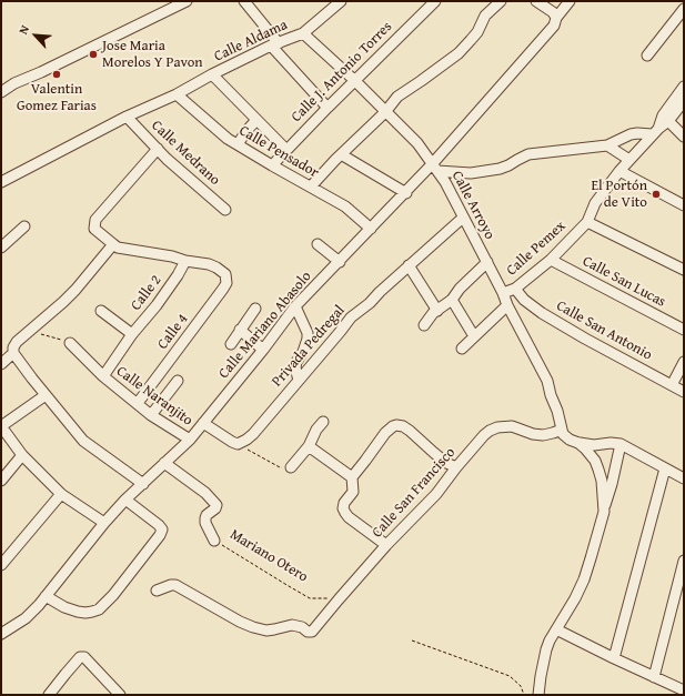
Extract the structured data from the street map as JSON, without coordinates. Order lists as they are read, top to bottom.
{
  "streets": {
    "street": [
      "Calle Aldama",
      "Calle J. Antonio Torres",
      "Calle Pensador",
      "Calle Medrano",
      "Calle Arroyo",
      "Calle Pemex",
      "Calle San Lucas",
      "Calle 2",
      "Calle Mariano Abasolo",
      "Calle San Antonio",
      "Calle 4",
      "Privada Pedregal",
      "Calle Naranjito",
      "Calle San Francisco",
      "Mariano Otero"
    ]
  },
  "crossings": [
    ["Calle Aldama", "Calle Pensador"],
    ["Calle Aldama", "Calle Medrano"],
    ["Calle Aldama", "Calle Arroyo"],
    ["Calle J. Antonio Torres", "Calle Pensador"],
    ["Calle J. Antonio Torres", "Calle Arroyo"],
    ["Calle Pensador", "Calle Mariano Abasolo"],
    ["Calle Arroyo", "Calle Pemex"],
    ["Calle Arroyo", "Calle Mariano Abasolo"],
    ["Calle Arroyo", "Privada Pedregal"],
    ["Calle Arroyo", "Calle San Francisco"],
    ["Calle Pemex", "Calle San Lucas"],
    ["Calle Pemex", "Calle San Antonio"],
    ["Calle 2", "Calle 4"],
    ["Calle 2", "Calle Naranjito"],
    ["Calle Mariano Abasolo", "Calle Naranjito"],
    ["Calle Mariano Abasolo", "Mariano Otero"],
    ["Calle 4", "Calle Naranjito"],
    ["Calle San Francisco", "Mariano Otero"]
  ],
  "places": ["Jose Maria Morelos Y Pavon", "Valentin Gomez Farias", "El Portón de Vito"],
  "north": "top left"
}
